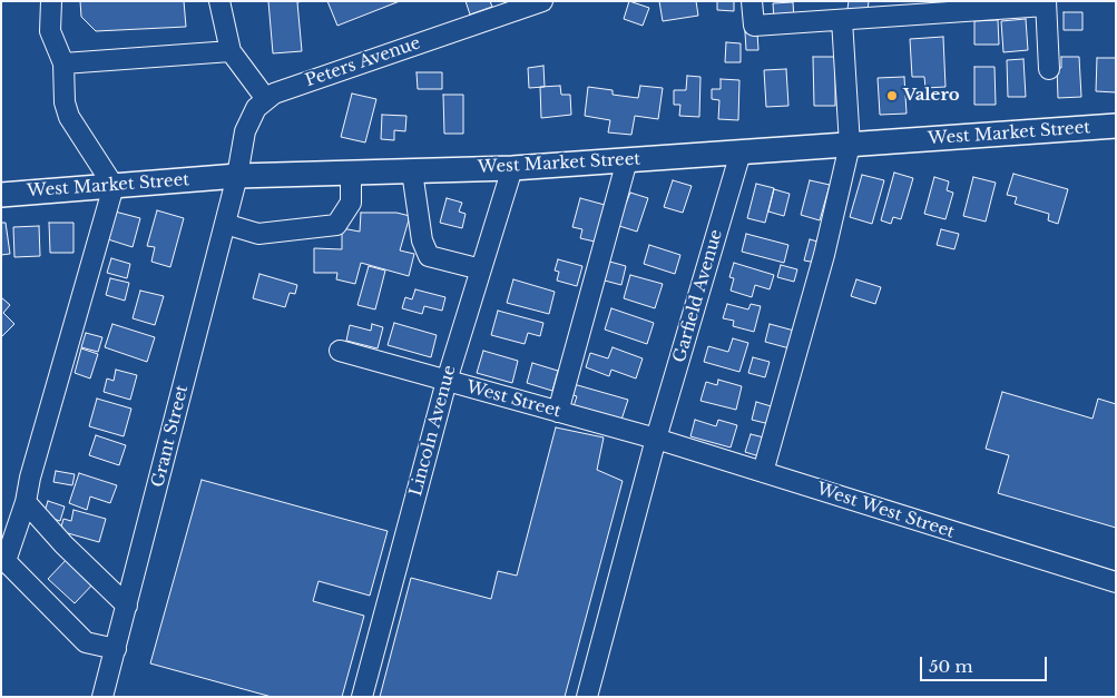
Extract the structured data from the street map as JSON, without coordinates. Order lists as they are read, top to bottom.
{
  "streets": {
    "main road": ["West Market Street"],
    "street": [
      "Peters Avenue",
      "Garfield Avenue",
      "West Street",
      "Lincoln Avenue",
      "Grant Street",
      "West West Street"
    ]
  },
  "crossings": [
    ["Peters Avenue", "West Market Street"],
    ["Peters Avenue", "Grant Street"],
    ["West Market Street", "Garfield Avenue"],
    ["West Market Street", "Lincoln Avenue"],
    ["West Market Street", "Grant Street"],
    ["Garfield Avenue", "West Street"],
    ["Garfield Avenue", "West West Street"],
    ["West Street", "Lincoln Avenue"],
    ["West Street", "West West Street"]
  ],
  "places": ["Valero"],
  "scale_bar": "50 m"
}
